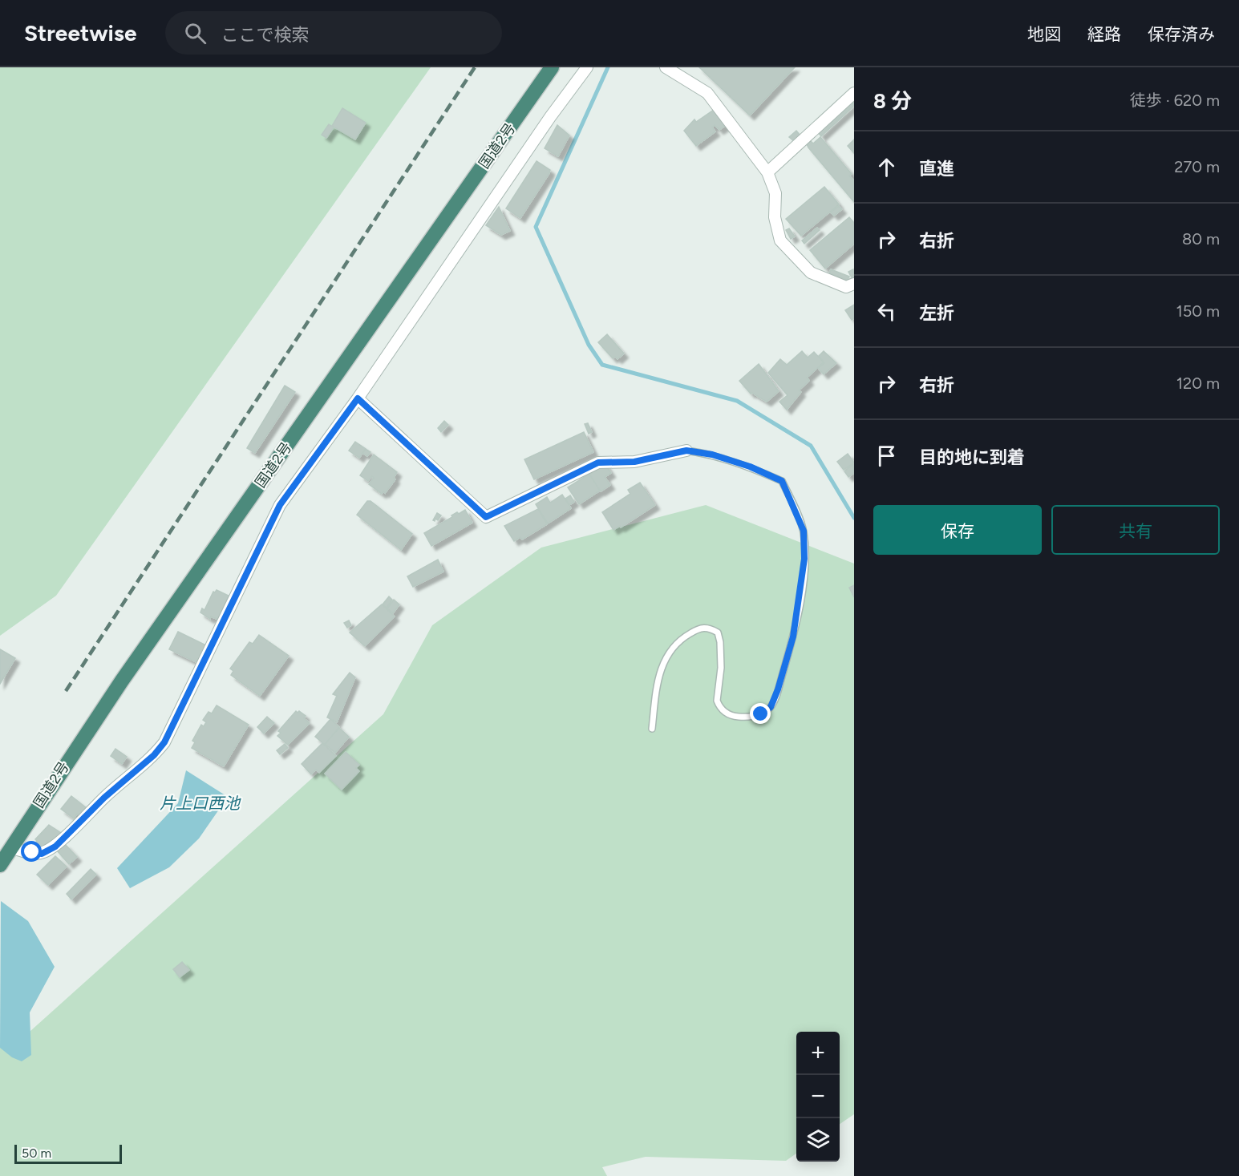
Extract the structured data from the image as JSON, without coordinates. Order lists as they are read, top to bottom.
{
  "streets": {
    "highway": ["国道2号"]
  },
  "water": ["片上口西池"],
  "scale_bar": "50 m",
  "page": {
    "header": "Streetwise",
    "search": "ここで検索",
    "nav": ["地図", "経路", "保存済み"],
    "heading": ["8 分", "徒歩 · 620 m"],
    "list": [
      ["直進", "270 m"],
      ["右折", "80 m"],
      ["左折", "150 m"],
      ["右折", "120 m"],
      "目的地に到着"
    ],
    "buttons": ["保存", "共有"],
    "map_buttons": ["+", "−"],
    "scale": "50 m"
  }
}
